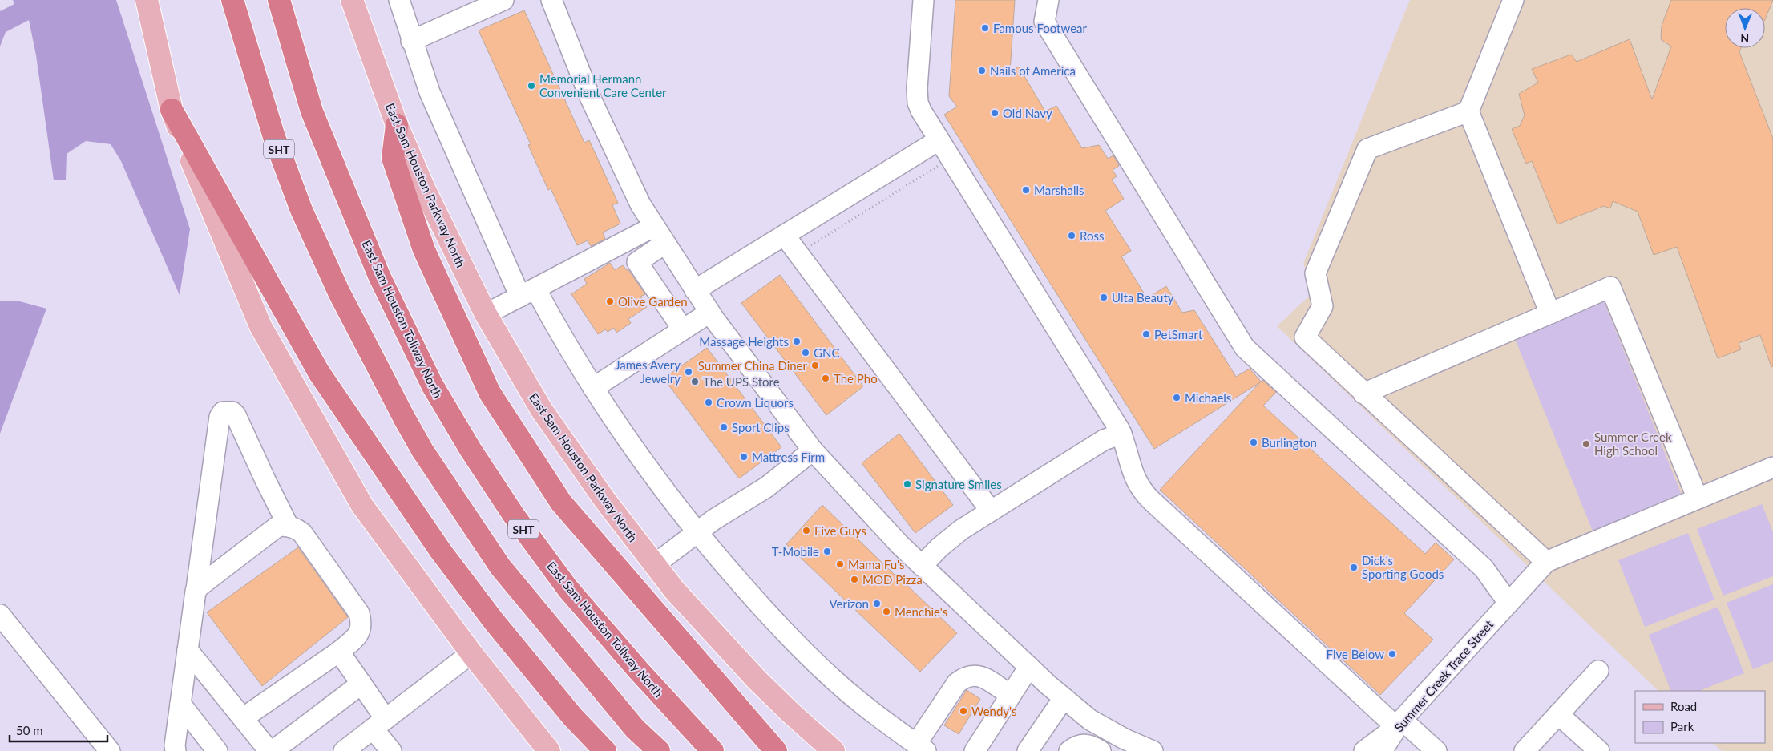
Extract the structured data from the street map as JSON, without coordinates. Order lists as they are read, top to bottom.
{
  "streets": {
    "highway": ["SHT", "East Sam Houston Tollway North"],
    "main road": ["East Sam Houston Parkway North"],
    "street": ["Summer Creek Trace Street"]
  },
  "places": [
    "Famous Footwear",
    "Nails of America",
    "Memorial Hermann Convenient Care Center",
    "Old Navy",
    "Marshalls",
    "Ross",
    "Ulta Beauty",
    "Olive Garden",
    "PetSmart",
    "Massage Heights",
    "GNC",
    "Summer China Diner",
    "James Avery Jewelry",
    "The Pho",
    "The UPS Store",
    "Michaels",
    "Crown Liquors",
    "Sport Clips",
    "Burlington",
    "Summer Creek High School",
    "Mattress Firm",
    "Signature Smiles",
    "Five Guys",
    "T-Mobile",
    "Mama Fu's",
    "Dick's Sporting Goods",
    "MOD Pizza",
    "Verizon",
    "Menchie's",
    "Five Below",
    "Wendy's"
  ],
  "legend": ["Road", "Park"],
  "scale_bar": "50 m",
  "north": "bottom"
}
